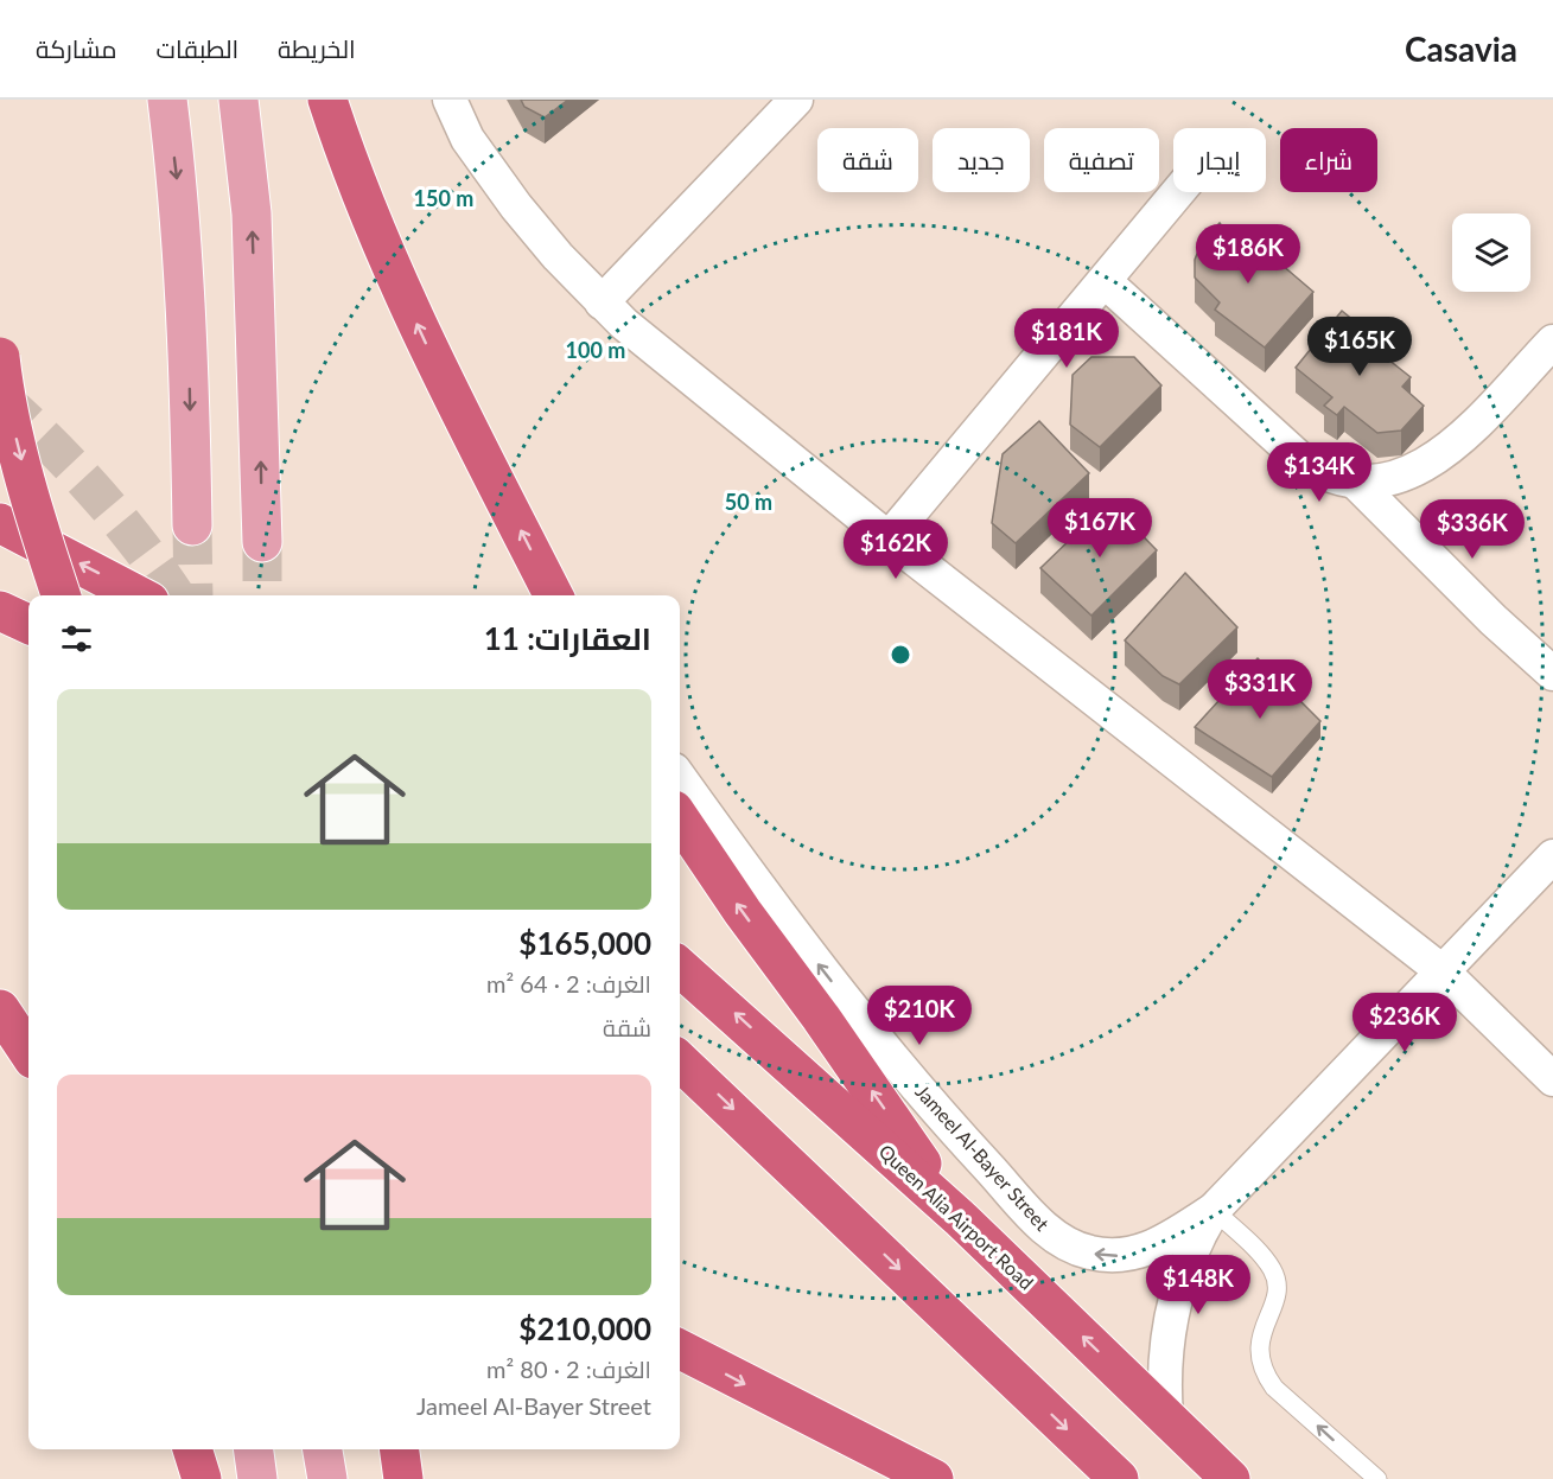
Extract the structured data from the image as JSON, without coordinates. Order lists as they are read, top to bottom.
{
  "streets": {
    "highway": ["Queen Alia Airport Road"],
    "street": ["Jameel Al-Bayer Street"]
  },
  "crossings": [
    ["Jameel Al-Bayer Street", "Queen Alia Airport Road"]
  ],
  "one_way": ["Jameel Al-Bayer Street"],
  "page": {
    "header": "Casavia",
    "nav": ["الخريطة", "الطبقات", "مشاركة"],
    "chip": [
      "شراء",
      "إيجار",
      "تصفية",
      "جديد",
      "شقة"
    ],
    "price": [
      "$186K",
      "$181K",
      "$165K",
      "$134K",
      "$167K",
      "$336K",
      "$162K",
      "$331K",
      "$210K",
      "$236K",
      "$148K"
    ],
    "heading": "العقارات: 11",
    "list": [
      {
        "name": "$165,000",
        "note": "الغرف: 2 · 64 m² · شقة"
      },
      {
        "name": "$210,000",
        "note": "الغرف: 2 · 80 m² · Jameel Al-Bayer Street"
      }
    ]
  },
  "rings": ["150 m", "100 m", "50 m"]
}
